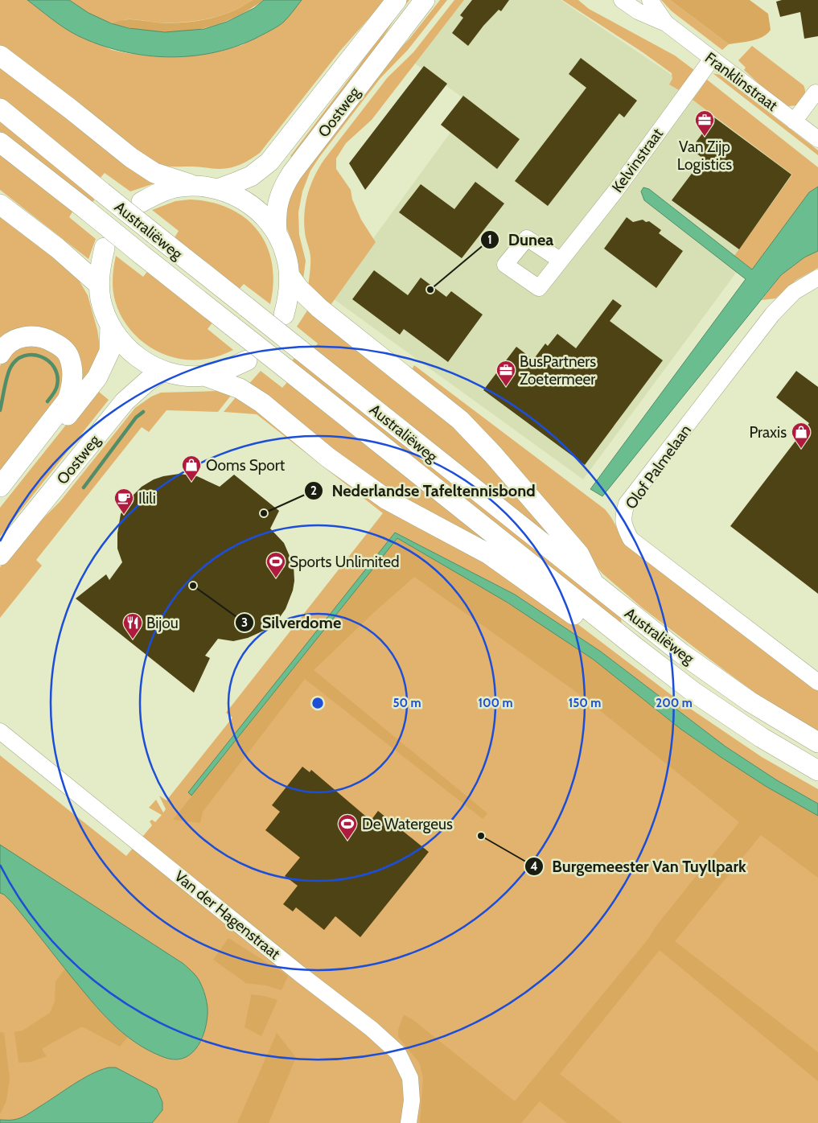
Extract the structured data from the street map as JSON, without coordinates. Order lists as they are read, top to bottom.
{
  "streets": {
    "main road": ["Oostweg", "Australiëweg"],
    "street": [
      "Franklinstraat",
      "Kelvinstraat",
      "Olof Palmelaan",
      "Van der Hagenstraat"
    ]
  },
  "crossings": [
    ["Franklinstraat", "Kelvinstraat"]
  ],
  "places": {
    "office": ["Van Zijp Logistics", "BusPartners Zoetermeer"],
    "other": [
      "Dunea",
      "Nederlandse Tafeltennisbond",
      "Silverdome",
      "Burgemeester Van Tuyllpark"
    ],
    "shop": ["Praxis", "Ooms Sport"],
    "cafe": ["Ilili"],
    "sports": ["Sports Unlimited", "De Watergeus"],
    "restaurant": ["Bijou"]
  },
  "rings": [
    "50 m",
    "100 m",
    "150 m",
    "200 m"
  ]
}
